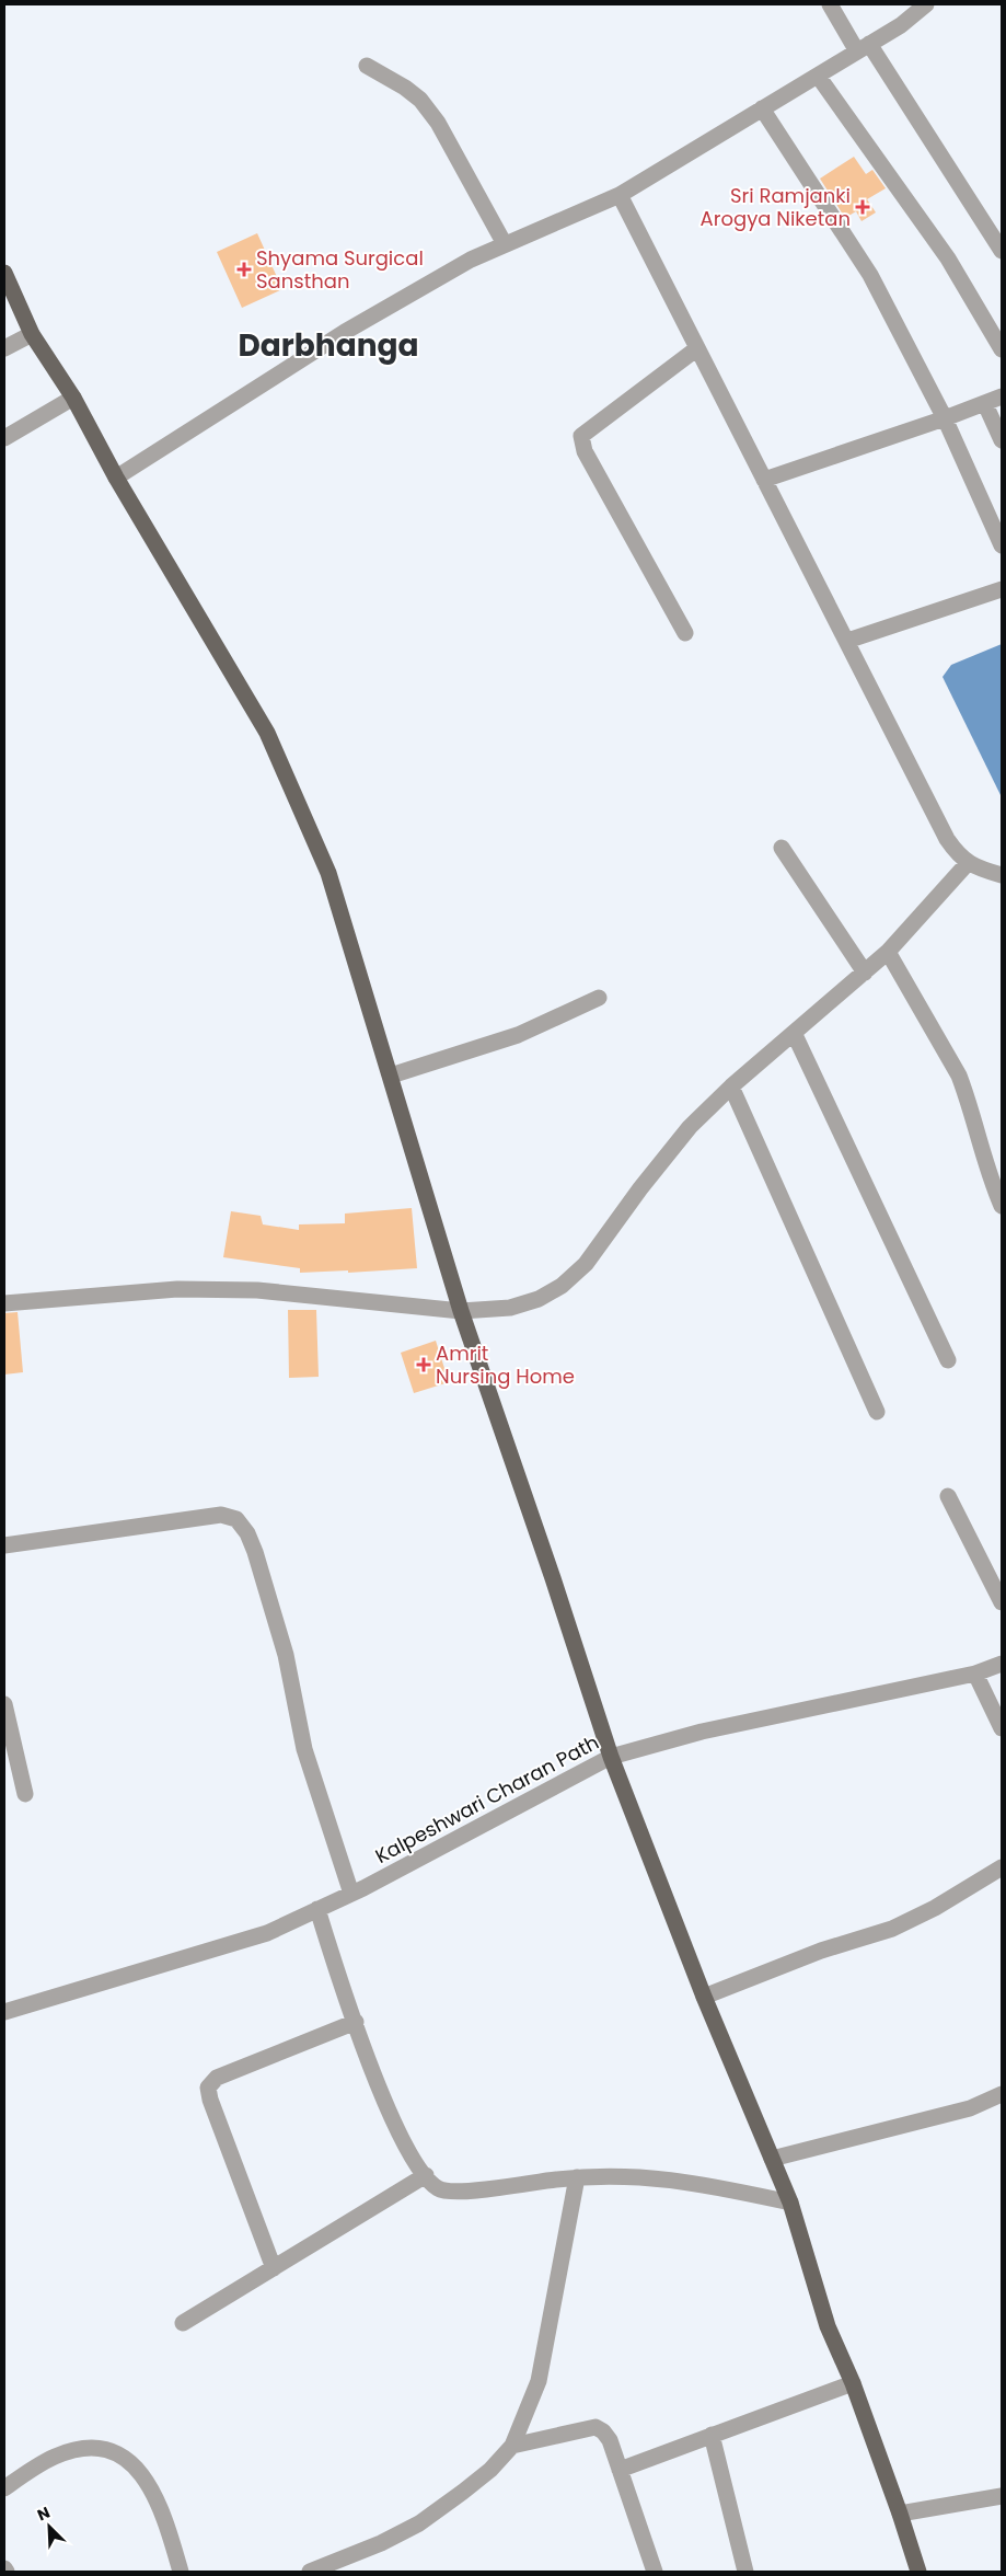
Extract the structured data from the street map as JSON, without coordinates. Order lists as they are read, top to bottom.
{
  "streets": {
    "street": ["Kalpeshwari Charan Path"]
  },
  "districts": ["Darbhanga"],
  "places": {
    "health": ["Sri Ramjanki Arogya Niketan", "Shyama Surgical Sansthan", "Amrit Nursing Home"]
  },
  "north": "top left"
}
